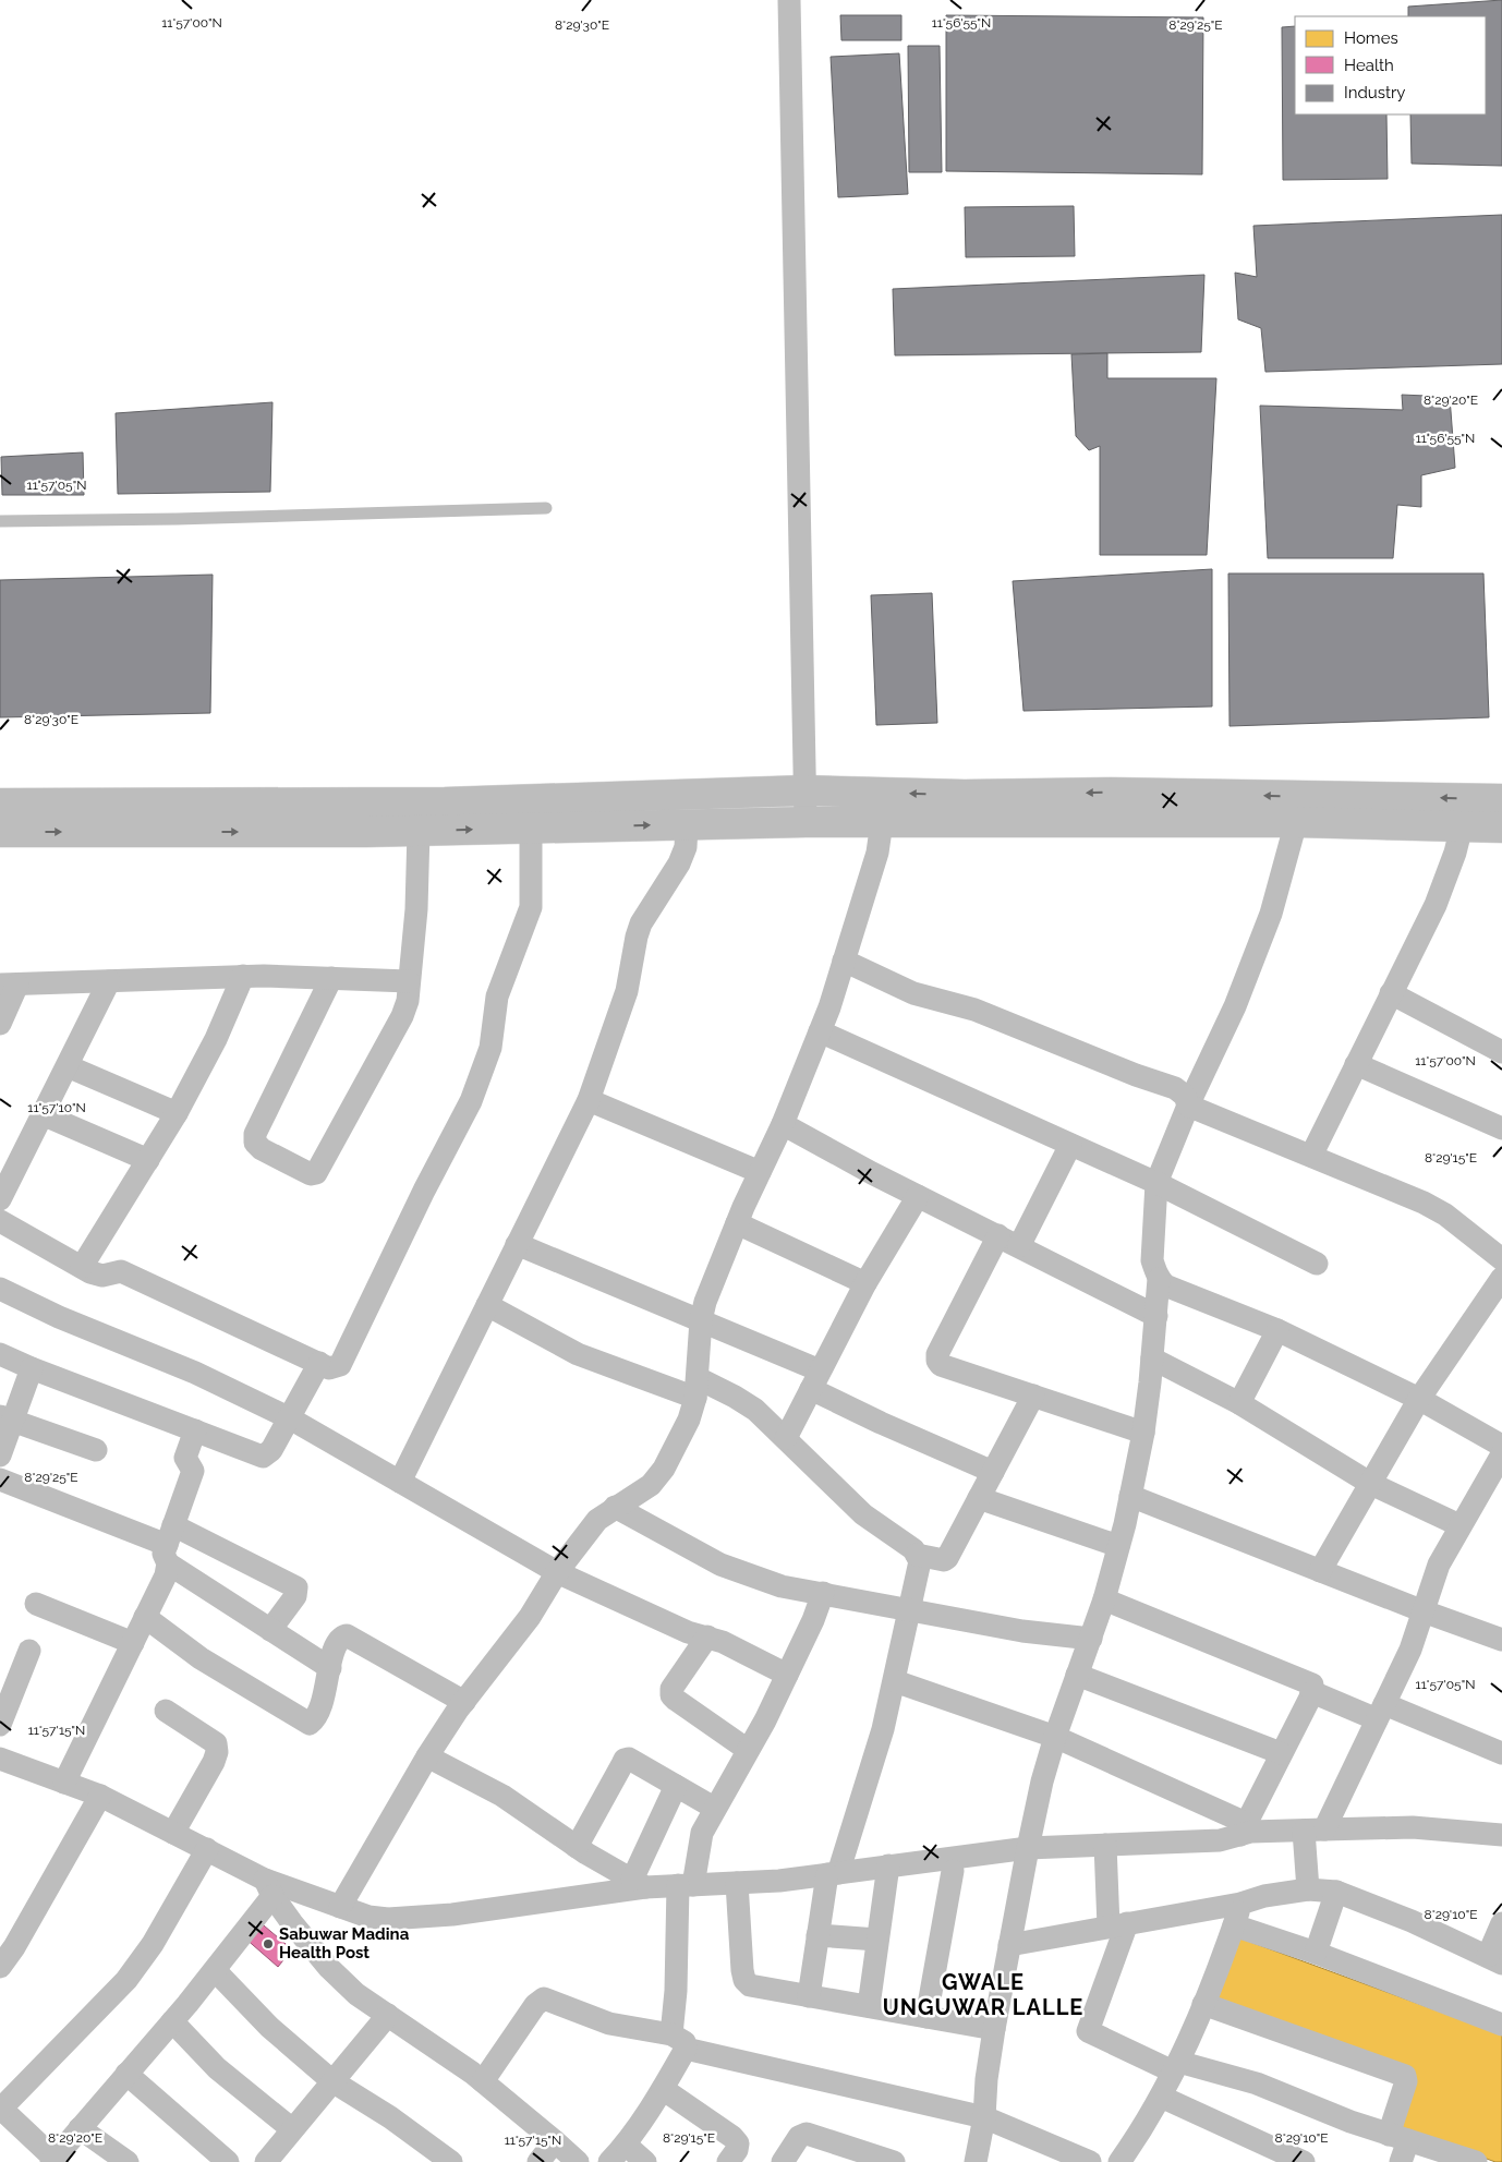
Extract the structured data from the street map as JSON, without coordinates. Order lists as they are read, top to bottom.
{
  "districts": ["GWALE UNGUWAR LALLE"],
  "places": ["Sabuwar Madina Health Post"],
  "legend": ["Homes", "Health", "Industry"],
  "coordinates": [
    "11°57'00\"N",
    "11°56'55\"N",
    "8°29'30\"E",
    "8°29'25\"E",
    "8°29'20\"E",
    "11°57'05\"N",
    "11°57'10\"N",
    "8°29'15\"E",
    "11°57'15\"N",
    "8°29'10\"E"
  ]
}
